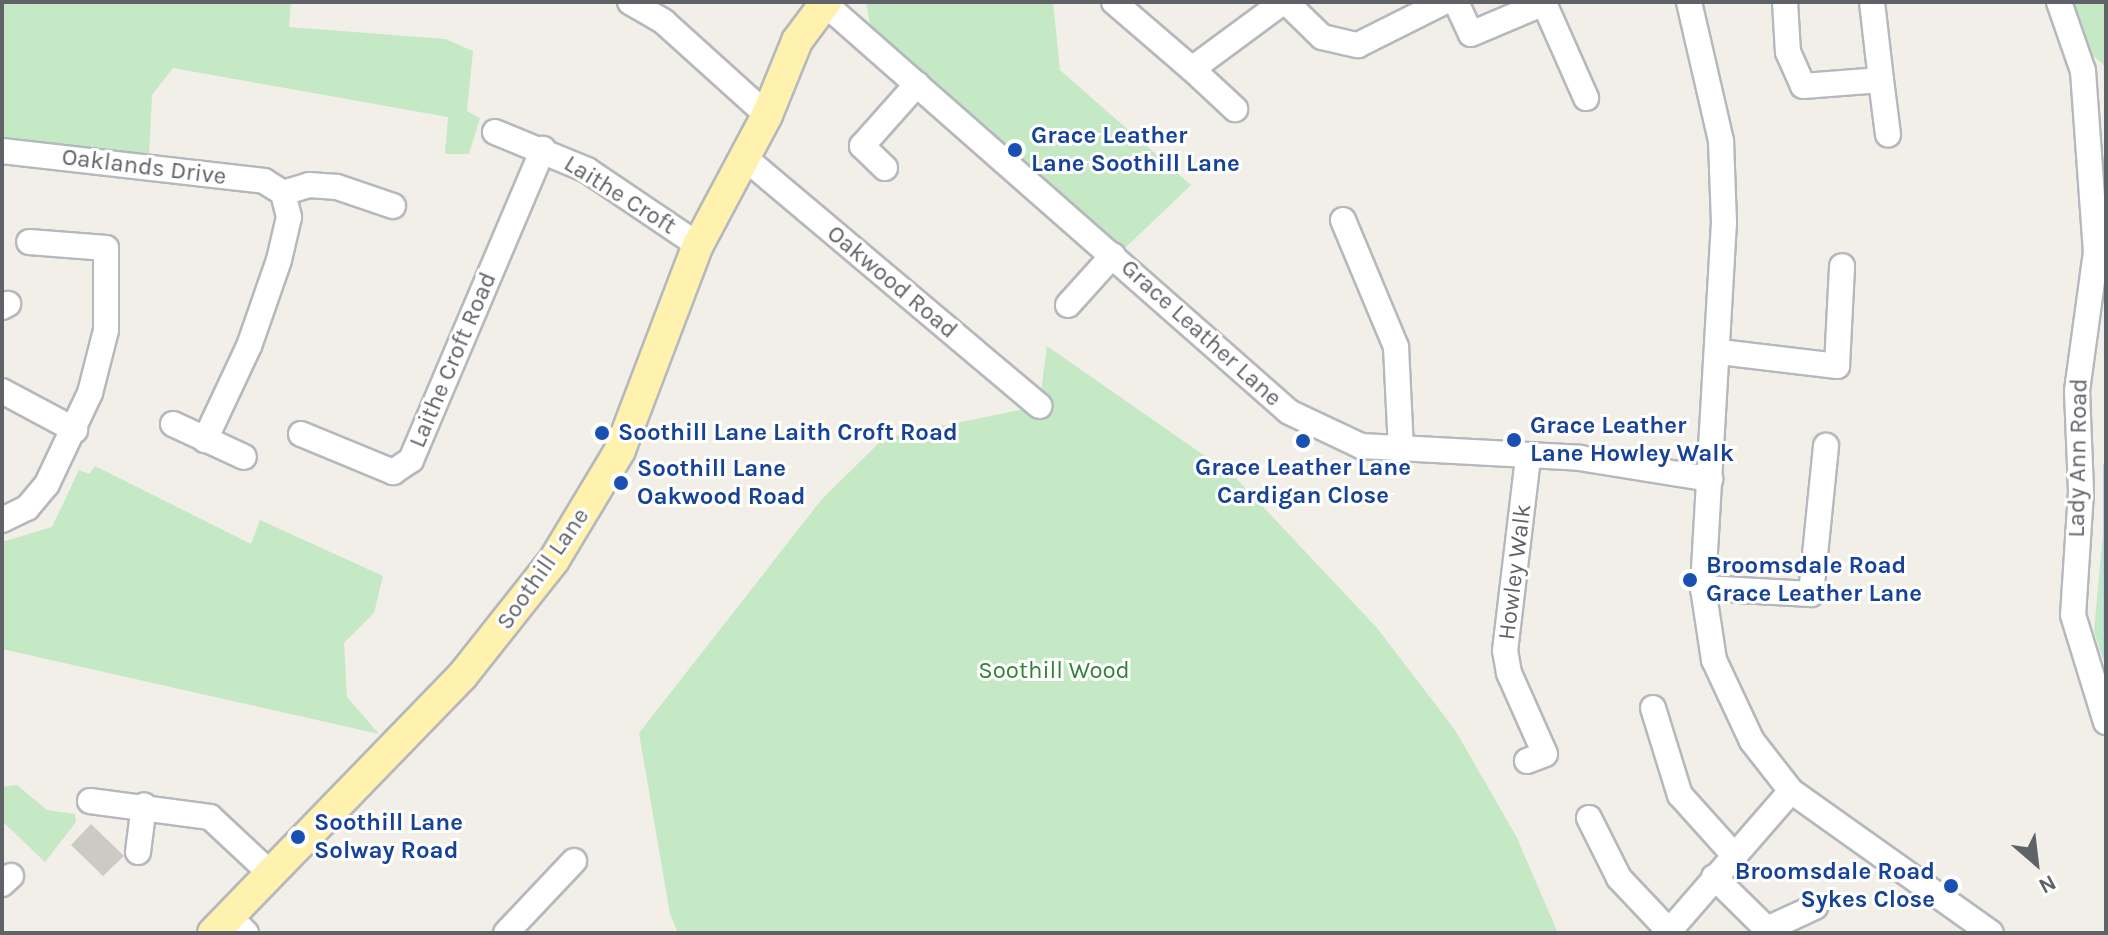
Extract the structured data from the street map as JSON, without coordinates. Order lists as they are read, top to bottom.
{
  "streets": {
    "main road": ["Soothill Lane"],
    "street": [
      "Oaklands Drive",
      "Laithe Croft",
      "Oakwood Road",
      "Grace Leather Lane",
      "Laithe Croft Road",
      "Lady Ann Road",
      "Howley Walk"
    ]
  },
  "crossings": [
    ["Laithe Croft", "Laithe Croft Road"],
    ["Laithe Croft", "Soothill Lane"],
    ["Oakwood Road", "Soothill Lane"],
    ["Grace Leather Lane", "Soothill Lane"],
    ["Grace Leather Lane", "Howley Walk"]
  ],
  "parks": ["Soothill Wood"],
  "places": [
    "Grace Leather Lane Soothill Lane",
    "Soothill Lane Laith Croft Road",
    "Grace Leather Lane Howley Walk",
    "Grace Leather Lane Cardigan Close",
    "Soothill Lane Oakwood Road",
    "Broomsdale Road Grace Leather Lane",
    "Soothill Lane Solway Road",
    "Broomsdale Road Sykes Close"
  ],
  "north": "bottom right"
}
